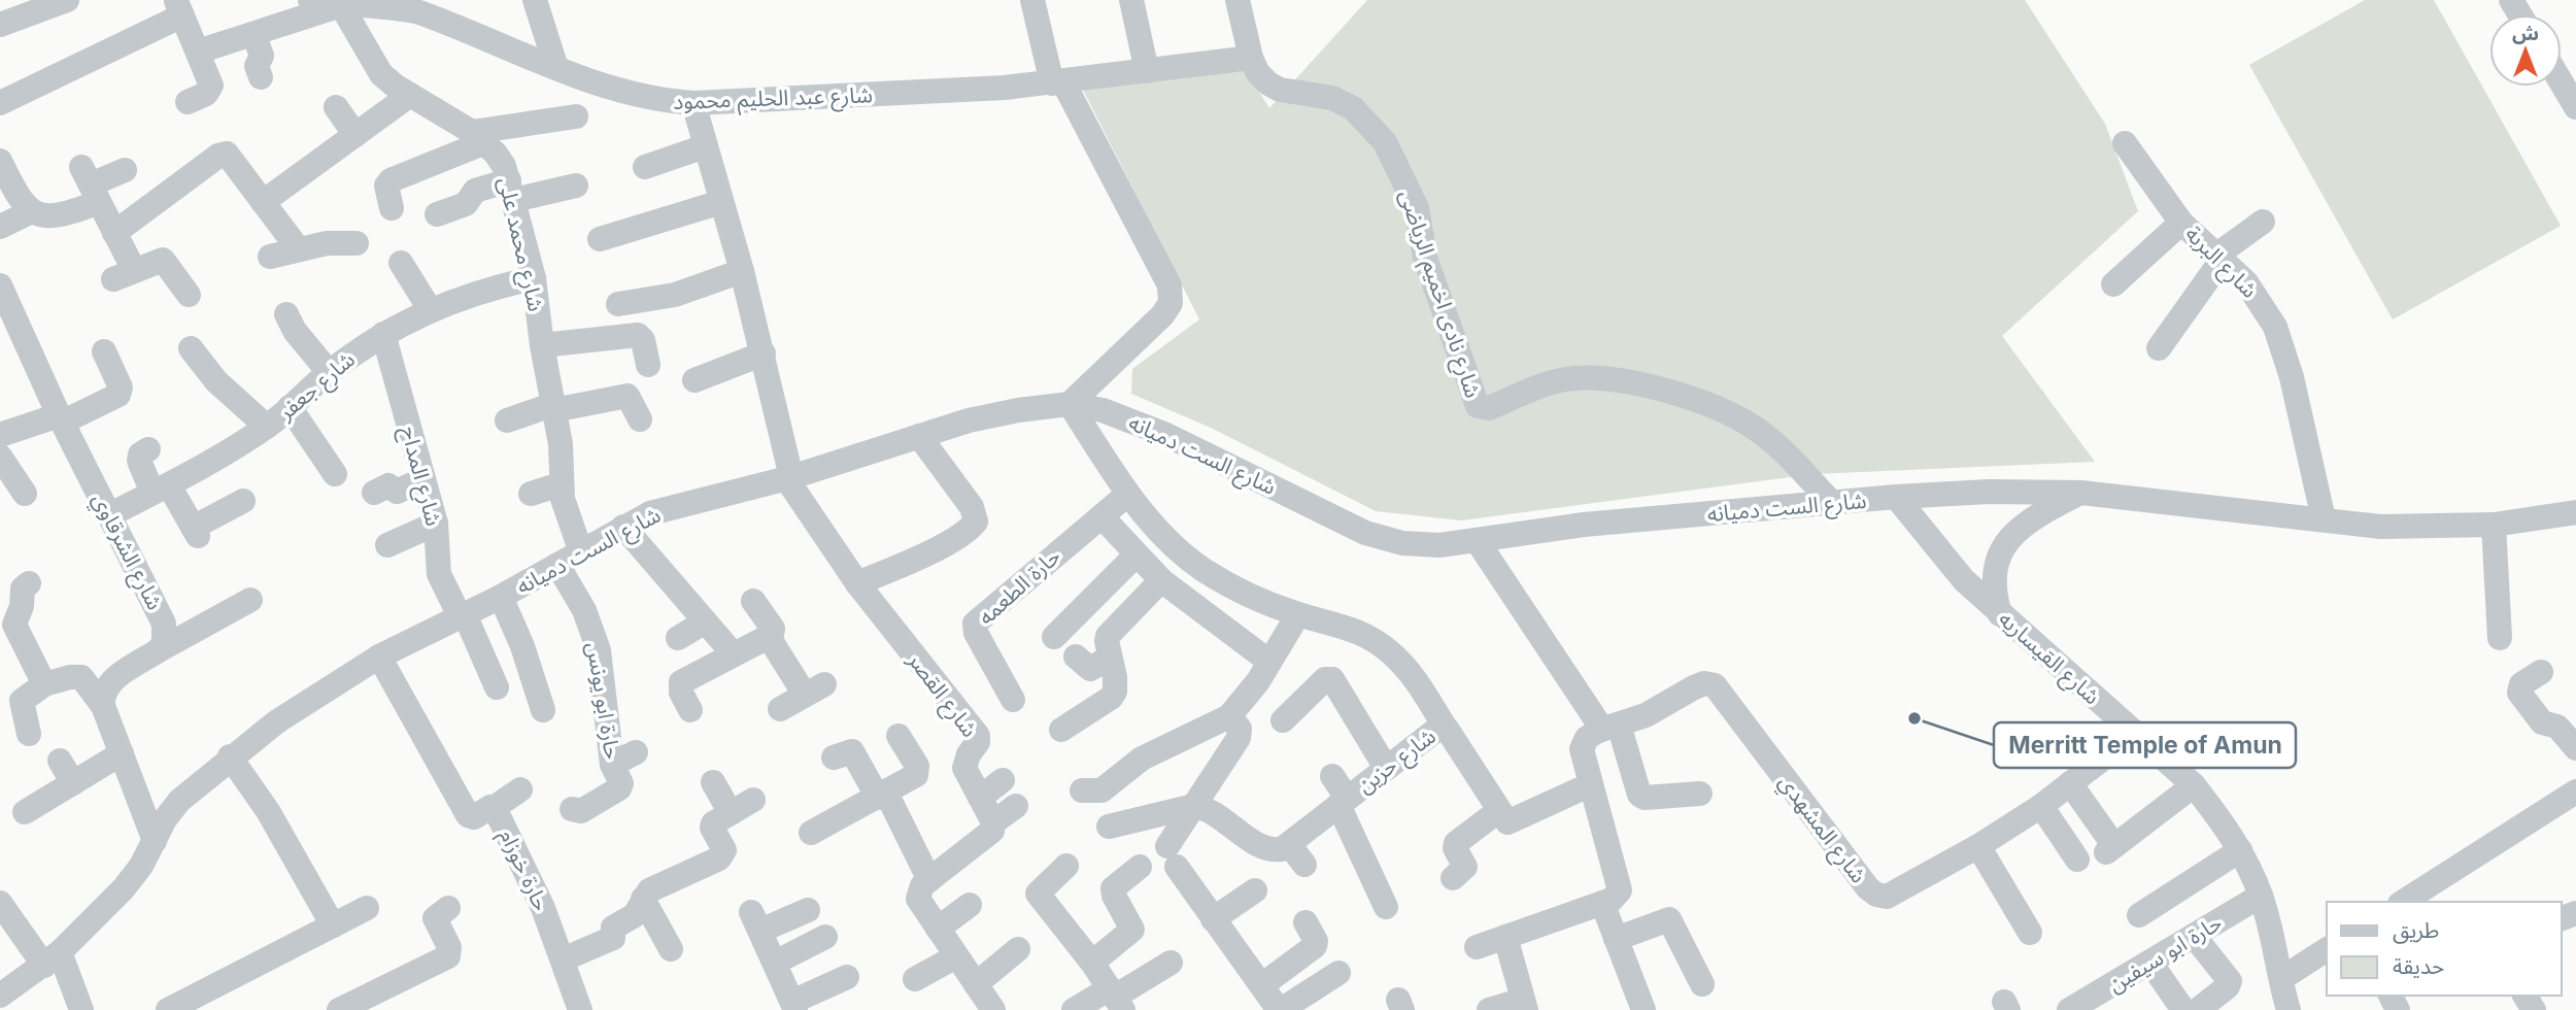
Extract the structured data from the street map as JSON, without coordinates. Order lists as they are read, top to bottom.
{
  "streets": {
    "street": [
      "شارع عبد الحليم محمود",
      "شارع محمد على",
      "شارع البربة",
      "شارع نادى اخميم الرياضى",
      "شارع جعفر",
      "شارع الست دميانه",
      "شارع المداح",
      "شارع الشرقاوي",
      "حارة الطعمه",
      "شارع القيساريه",
      "شارع القصر",
      "حارة ابو يونس",
      "شارع حزين",
      "شارع المشهدي",
      "حارة خوزام",
      "حارة ابو سيفين"
    ]
  },
  "crossings": [
    ["شارع عبد الحليم محمود", "شارع محمد على"],
    ["شارع عبد الحليم محمود", "شارع نادى اخميم الرياضى"],
    ["شارع عبد الحليم محمود", "شارع القصر"],
    ["شارع محمد على", "شارع جعفر"],
    ["شارع محمد على", "شارع الست دميانه"],
    ["شارع البربة", "شارع الست دميانه"],
    ["شارع نادى اخميم الرياضى", "شارع الست دميانه"],
    ["شارع جعفر", "شارع المداح"],
    ["شارع جعفر", "شارع الشرقاوي"],
    ["شارع الست دميانه", "شارع المداح"],
    ["شارع الست دميانه", "شارع القيساريه"],
    ["شارع الست دميانه", "شارع القصر"],
    ["شارع الست دميانه", "حارة ابو يونس"],
    ["شارع الست دميانه", "حارة خوزام"],
    ["شارع القيساريه", "شارع المشهدي"],
    ["شارع القيساريه", "حارة ابو سيفين"]
  ],
  "places": ["Merritt Temple of Amun"],
  "legend": ["طريق", "حديقة"],
  "north": "top"
}
